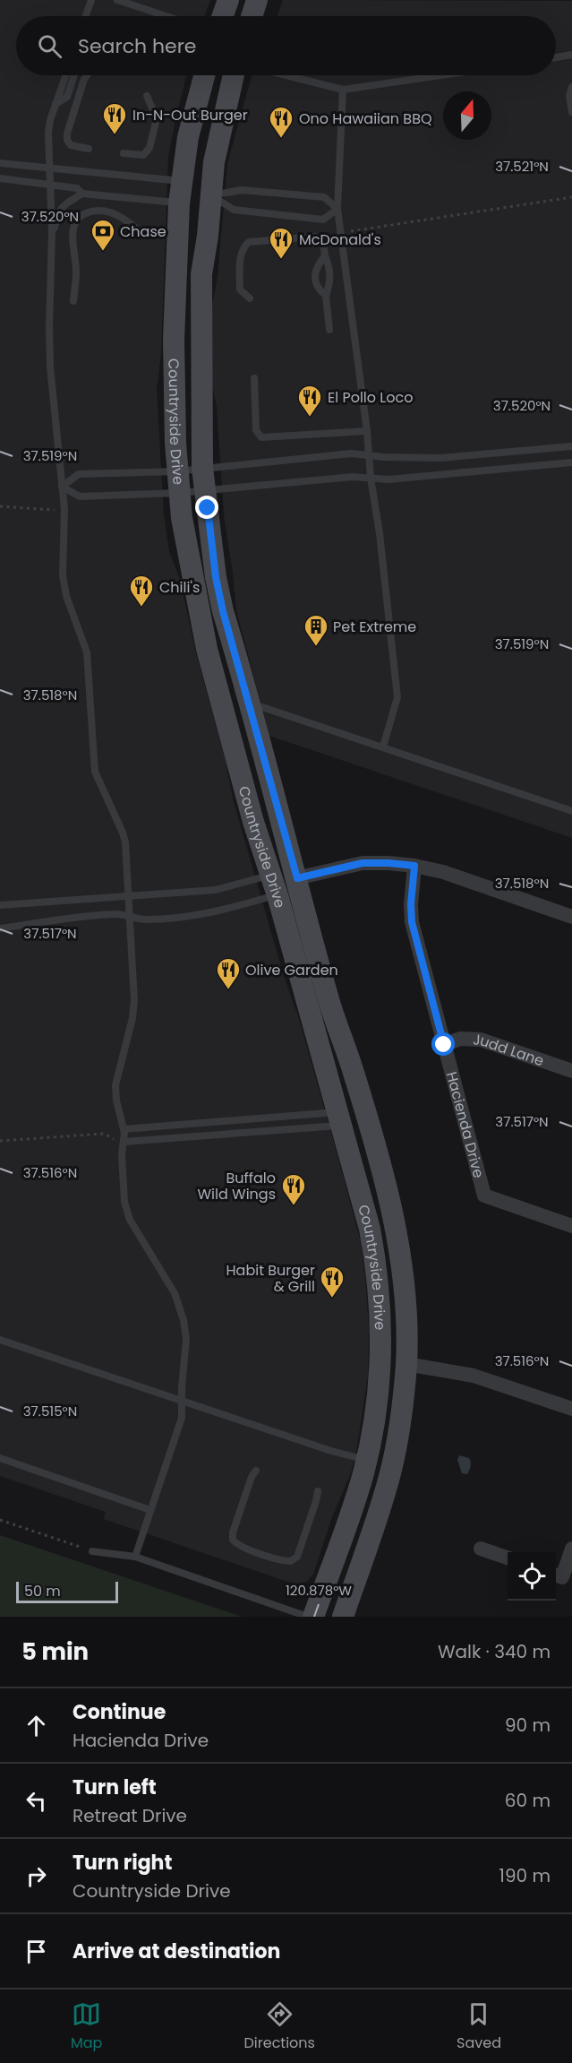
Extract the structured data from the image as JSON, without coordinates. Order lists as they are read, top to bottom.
{
  "streets": {
    "street": ["Countryside Drive", "Judd Lane", "Hacienda Drive"]
  },
  "crossings": [
    ["Judd Lane", "Hacienda Drive"]
  ],
  "places": {
    "restaurant": [
      "In-N-Out Burger",
      "Ono Hawaiian BBQ",
      "McDonald's",
      "El Pollo Loco",
      "Chili's",
      "Olive Garden",
      "Buffalo Wild Wings",
      "Habit Burger & Grill"
    ],
    "bank": ["Chase"],
    "building": ["Pet Extreme"]
  },
  "scale_bar": "50 m",
  "north": "top",
  "page": {
    "search": "Search here",
    "scale": "50 m",
    "heading": ["5 min", "Walk · 340 m"],
    "list": [
      ["Continue", "Hacienda Drive", "90 m"],
      ["Turn left", "Retreat Drive", "60 m"],
      ["Turn right", "Countryside Drive", "190 m"],
      "Arrive at destination"
    ],
    "nav": ["Map", "Directions", "Saved"]
  },
  "coordinates": [
    "37.521°N",
    "37.520°N",
    "37.519°N",
    "37.518°N",
    "37.517°N",
    "37.516°N",
    "37.515°N",
    "120.878°W"
  ]
}
